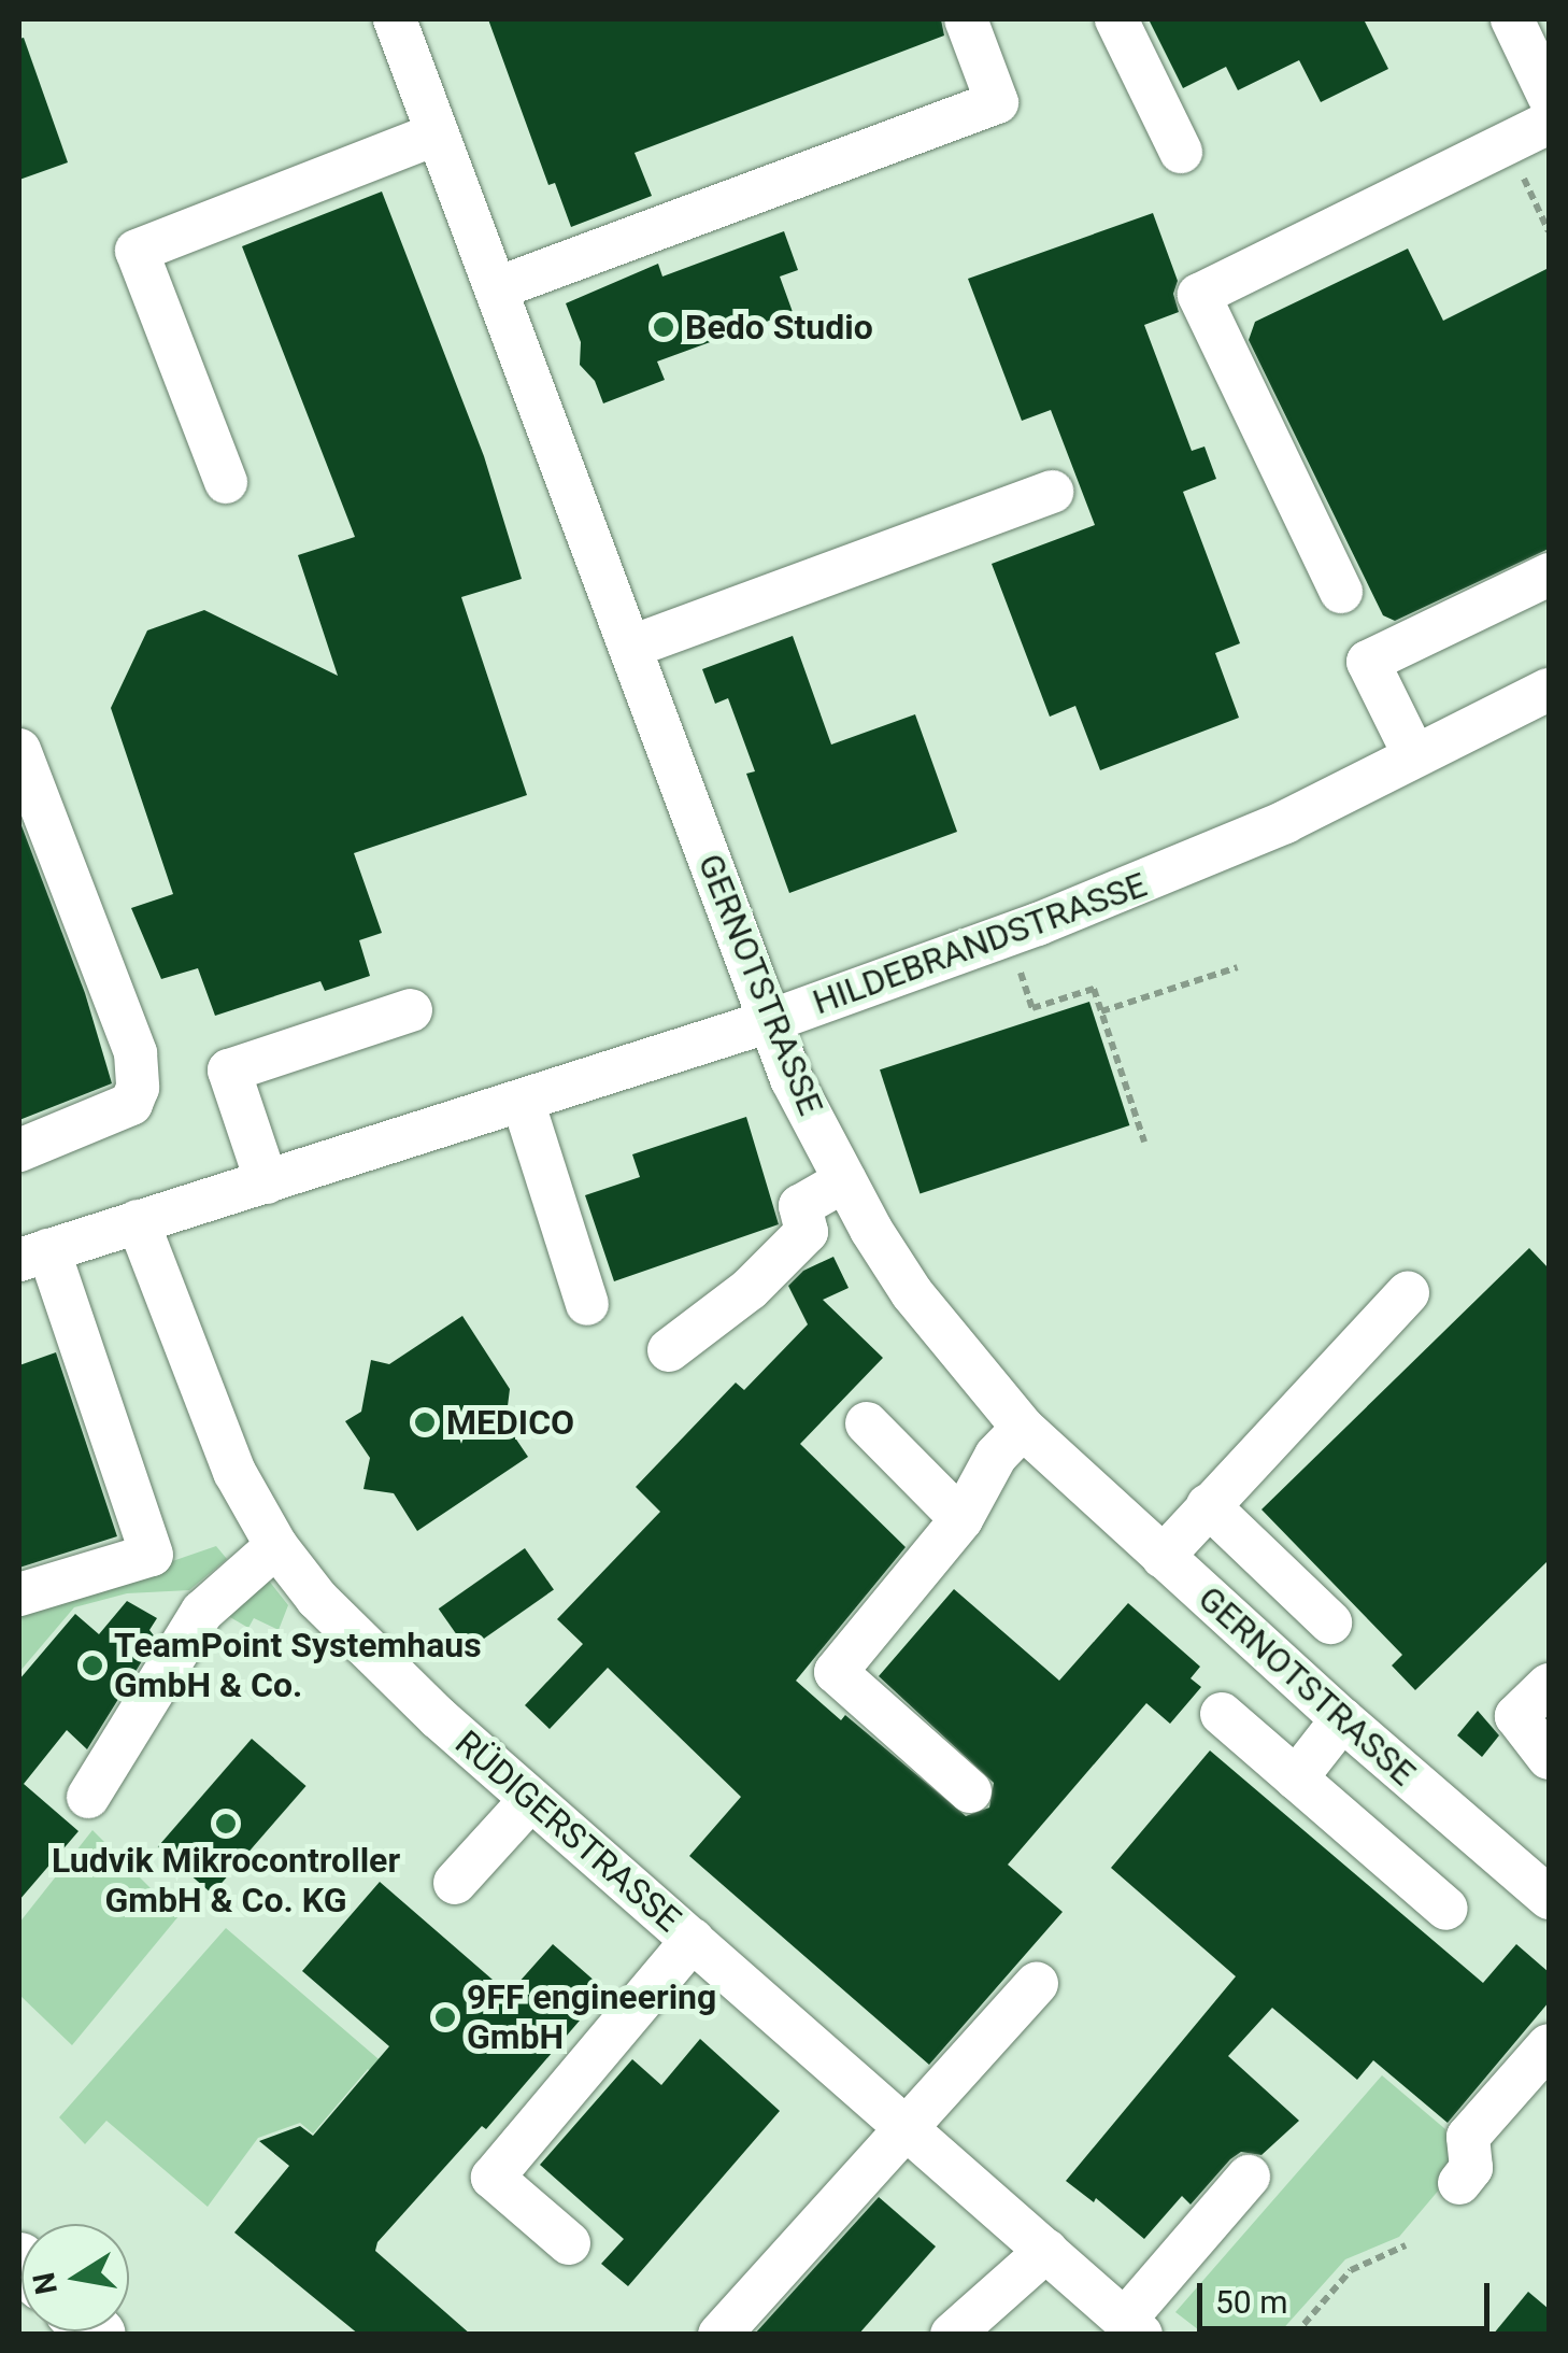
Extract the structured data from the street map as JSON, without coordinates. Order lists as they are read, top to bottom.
{
  "streets": {
    "street": ["HILDEBRANDSTRASSE", "GERNOTSTRASSE", "RÜDIGERSTRASSE"]
  },
  "crossings": [
    ["HILDEBRANDSTRASSE", "GERNOTSTRASSE"],
    ["HILDEBRANDSTRASSE", "RÜDIGERSTRASSE"]
  ],
  "places": [
    "Bedo Studio",
    "MEDICO",
    "TeamPoint Systemhaus GmbH & Co.",
    "Ludvik Mikrocontroller GmbH & Co. KG",
    "9FF engineering GmbH"
  ],
  "scale_bar": "50 m",
  "north": "left"
}
